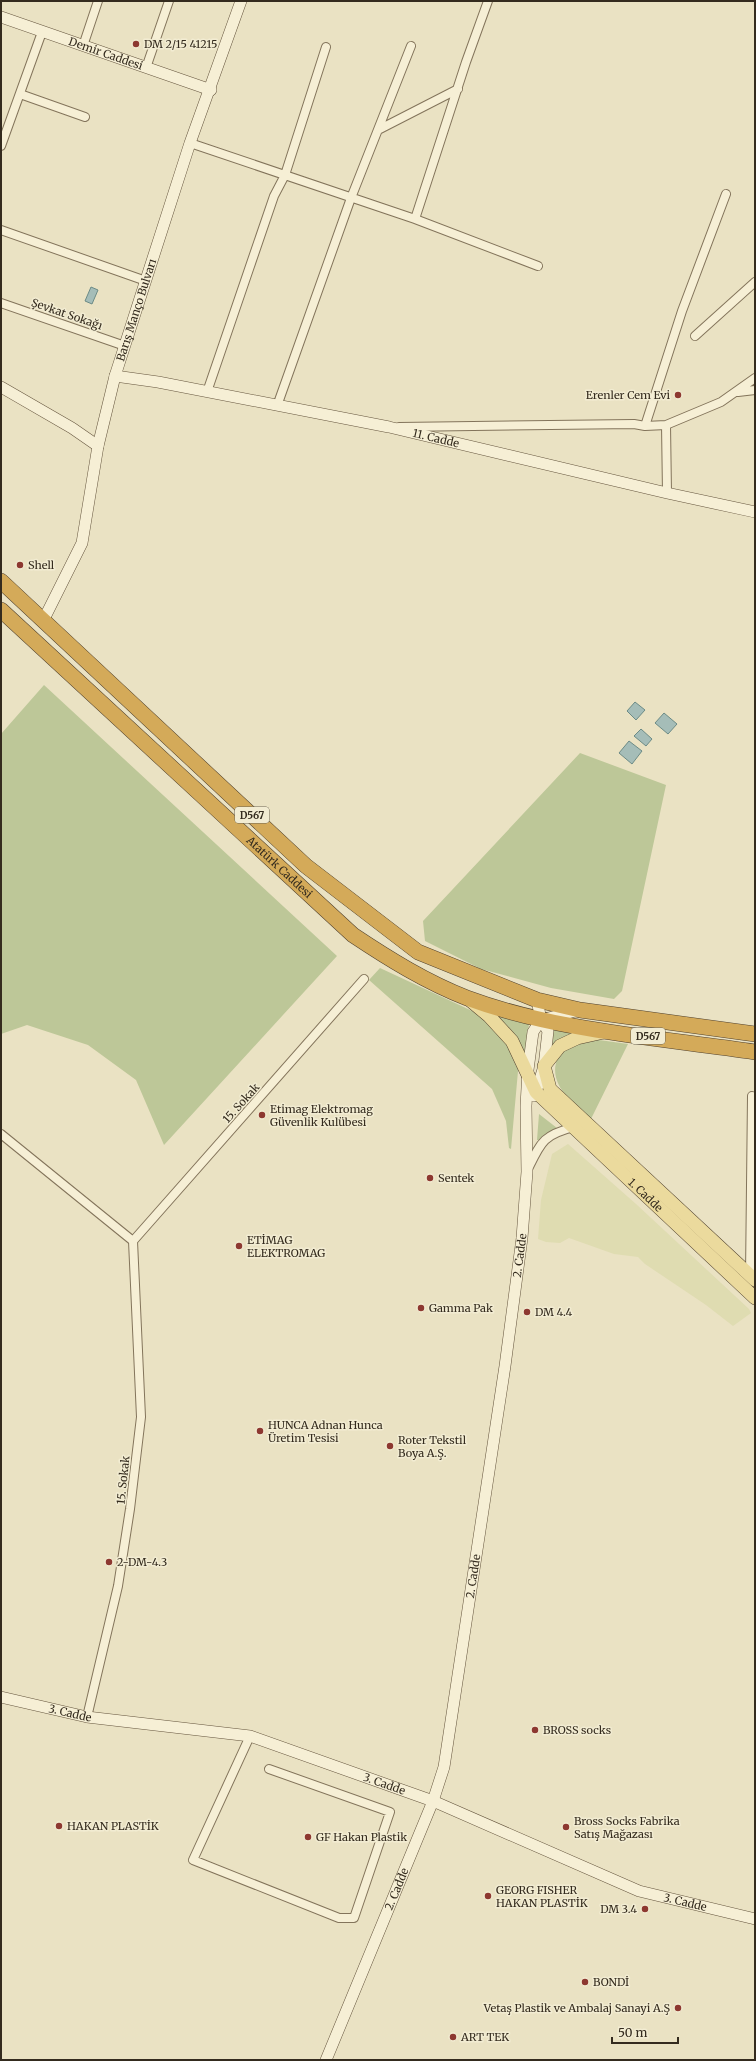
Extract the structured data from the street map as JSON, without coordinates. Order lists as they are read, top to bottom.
{
  "streets": {
    "highway": ["D567", "Atatürk Caddesi"],
    "main road": ["1. Cadde"],
    "street": [
      "Demir Caddesi",
      "Barış Manço Bulvarı",
      "Şevkat Sokağı",
      "11. Cadde",
      "15. Sokak",
      "2. Cadde",
      "3. Cadde"
    ]
  },
  "crossings": [
    ["Demir Caddesi", "Barış Manço Bulvarı"],
    ["Barış Manço Bulvarı", "Şevkat Sokağı"],
    ["Barış Manço Bulvarı", "11. Cadde"],
    ["Barış Manço Bulvarı", "D567"],
    ["D567", "Atatürk Caddesi"],
    ["D567", "2. Cadde"],
    ["Atatürk Caddesi", "2. Cadde"],
    ["15. Sokak", "3. Cadde"],
    ["2. Cadde", "3. Cadde"]
  ],
  "places": [
    "DM 2/15 41215",
    "Erenler Cem Evi",
    "Shell",
    "Etimag Elektromag Güvenlik Kulübesi",
    "Sentek",
    "ETİMAG ELEKTROMAG",
    "Gamma Pak",
    "DM 4.4",
    "HUNCA Adnan Hunca Üretim Tesisi",
    "Roter Tekstil Boya A.Ş.",
    "2-DM-4.3",
    "BROSS socks",
    "HAKAN PLASTİK",
    "Bross Socks Fabrika Satış Mağazası",
    "GF Hakan Plastik",
    "GEORG FISHER HAKAN PLASTİK",
    "DM 3.4",
    "BONDİ",
    "Vetaş Plastik ve Ambalaj Sanayi A.Ş",
    "ART TEK"
  ],
  "scale_bar": "50 m"
}
